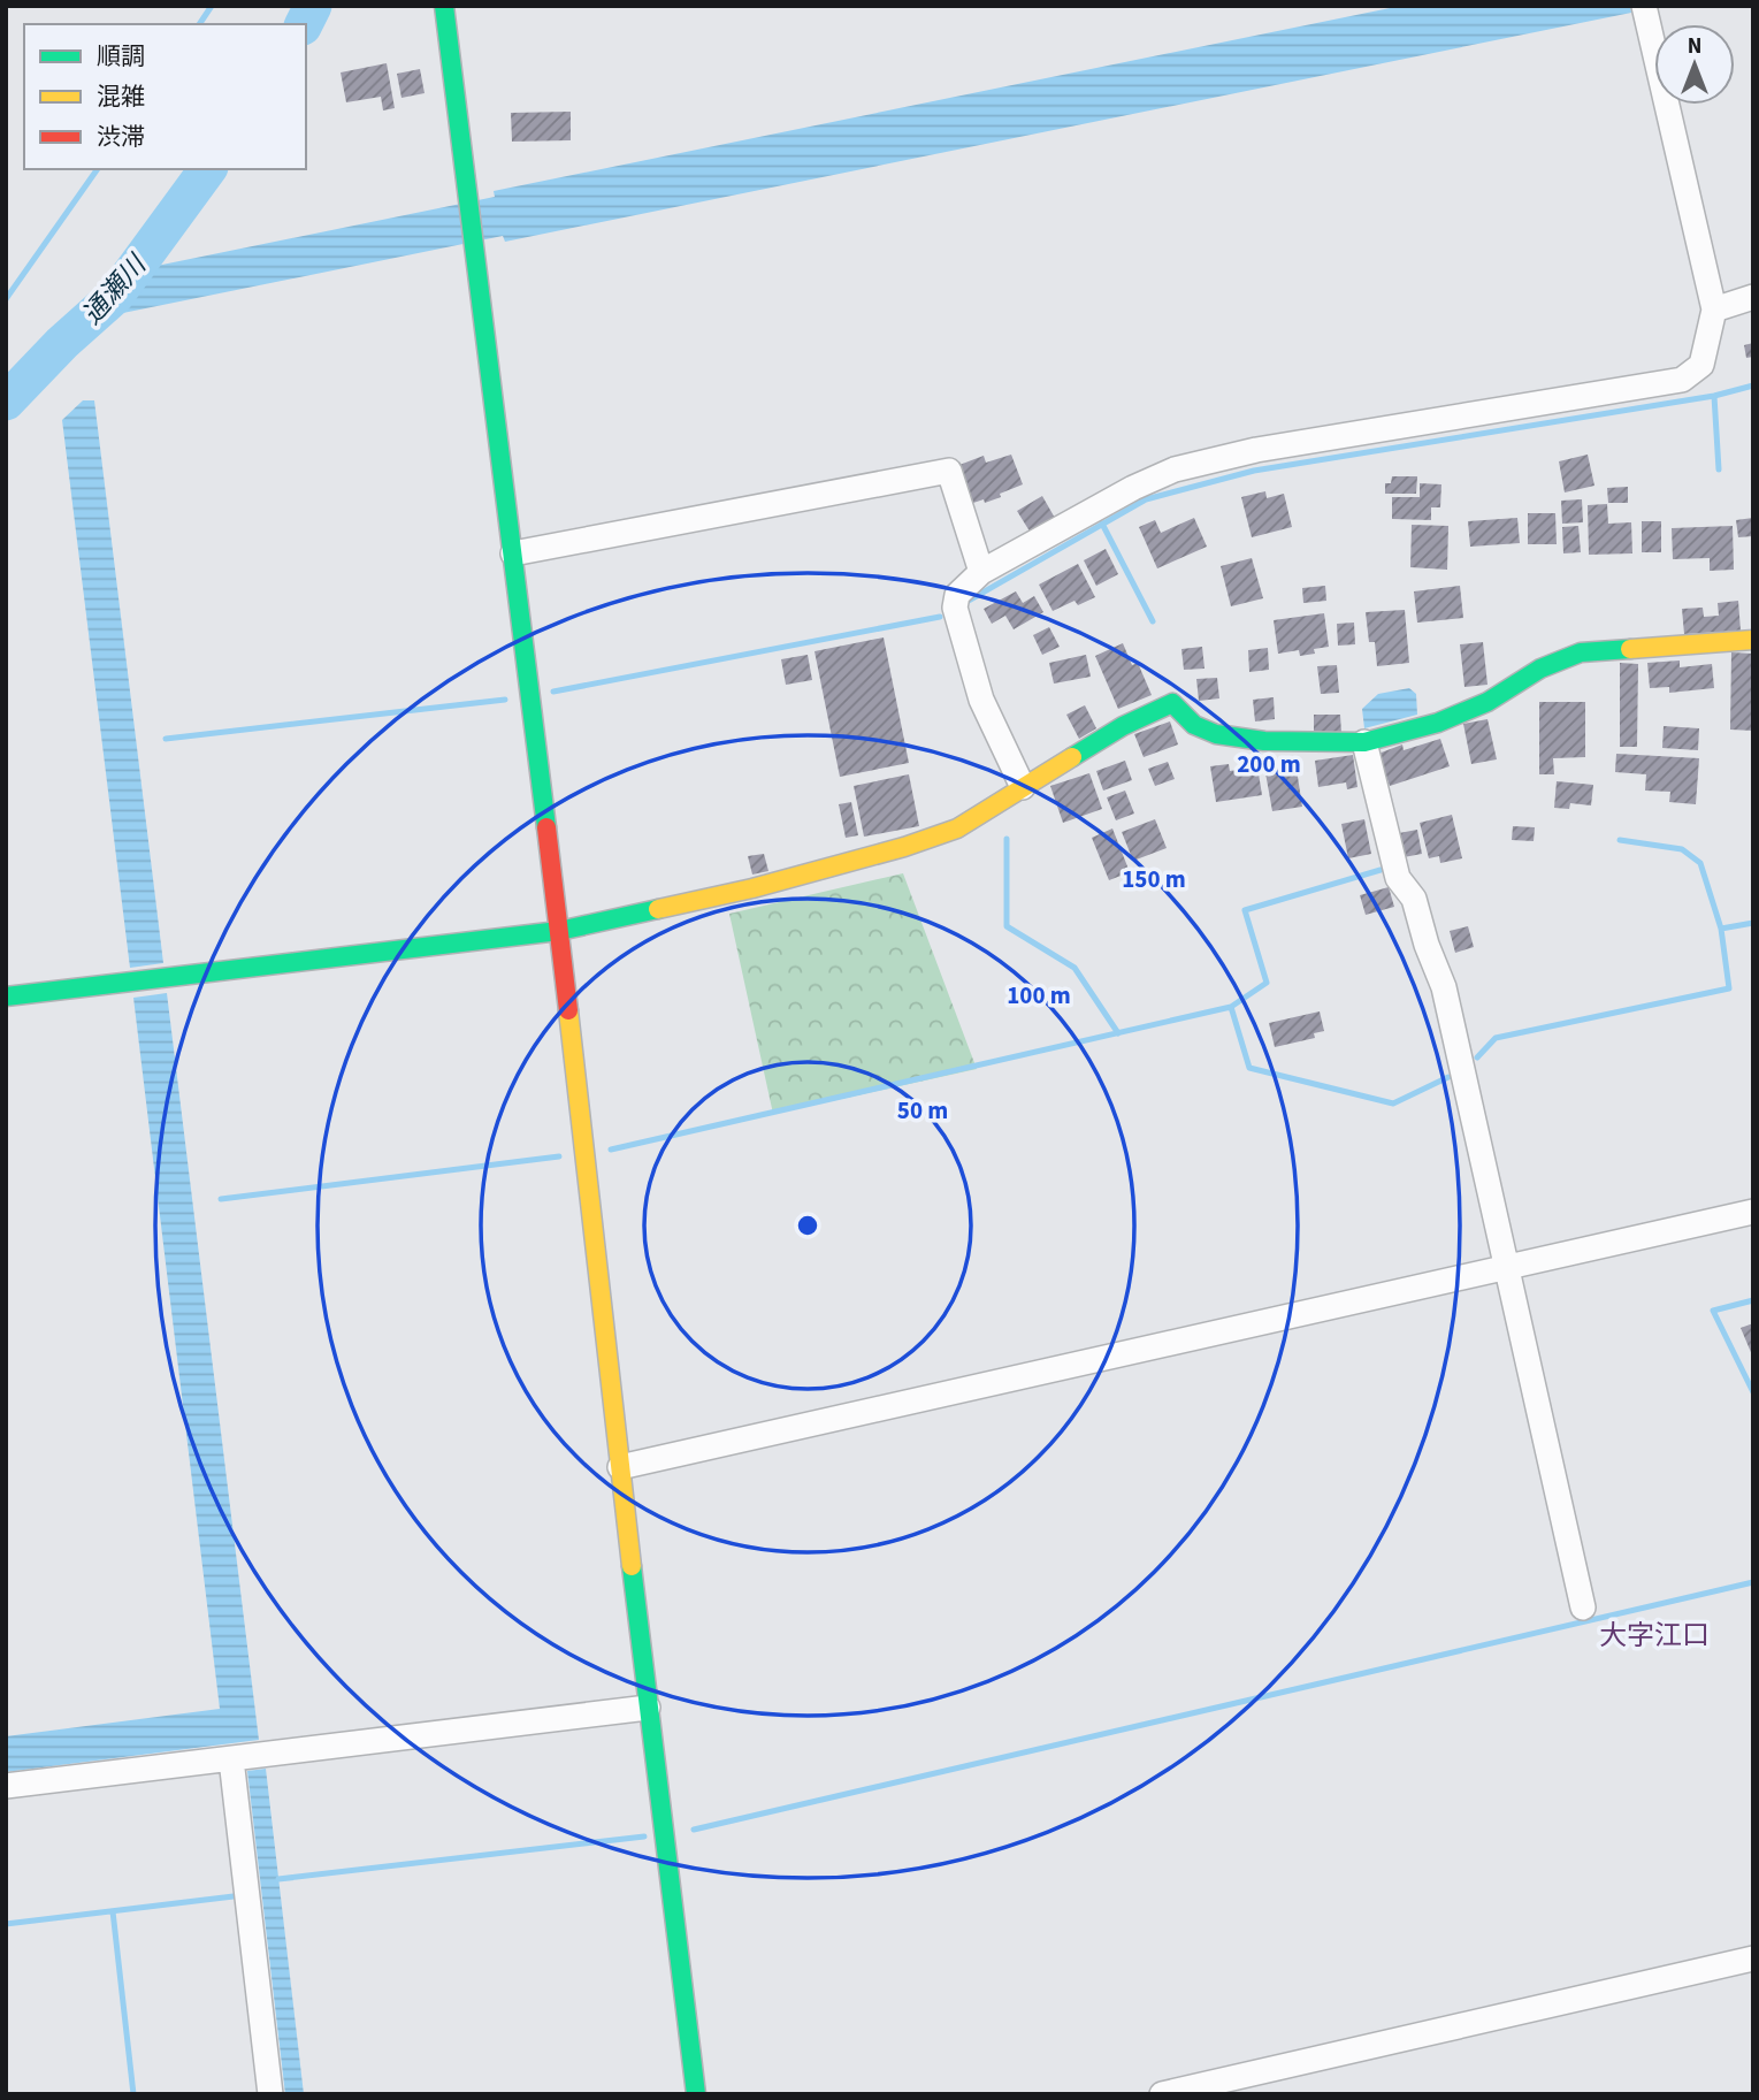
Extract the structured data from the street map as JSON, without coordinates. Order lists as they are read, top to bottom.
{
  "districts": ["大字江口"],
  "water": ["通瀬川"],
  "legend": ["順調", "混雑", "渋滞"],
  "north": "top",
  "rings": [
    "200 m",
    "150 m",
    "100 m",
    "50 m"
  ]
}
